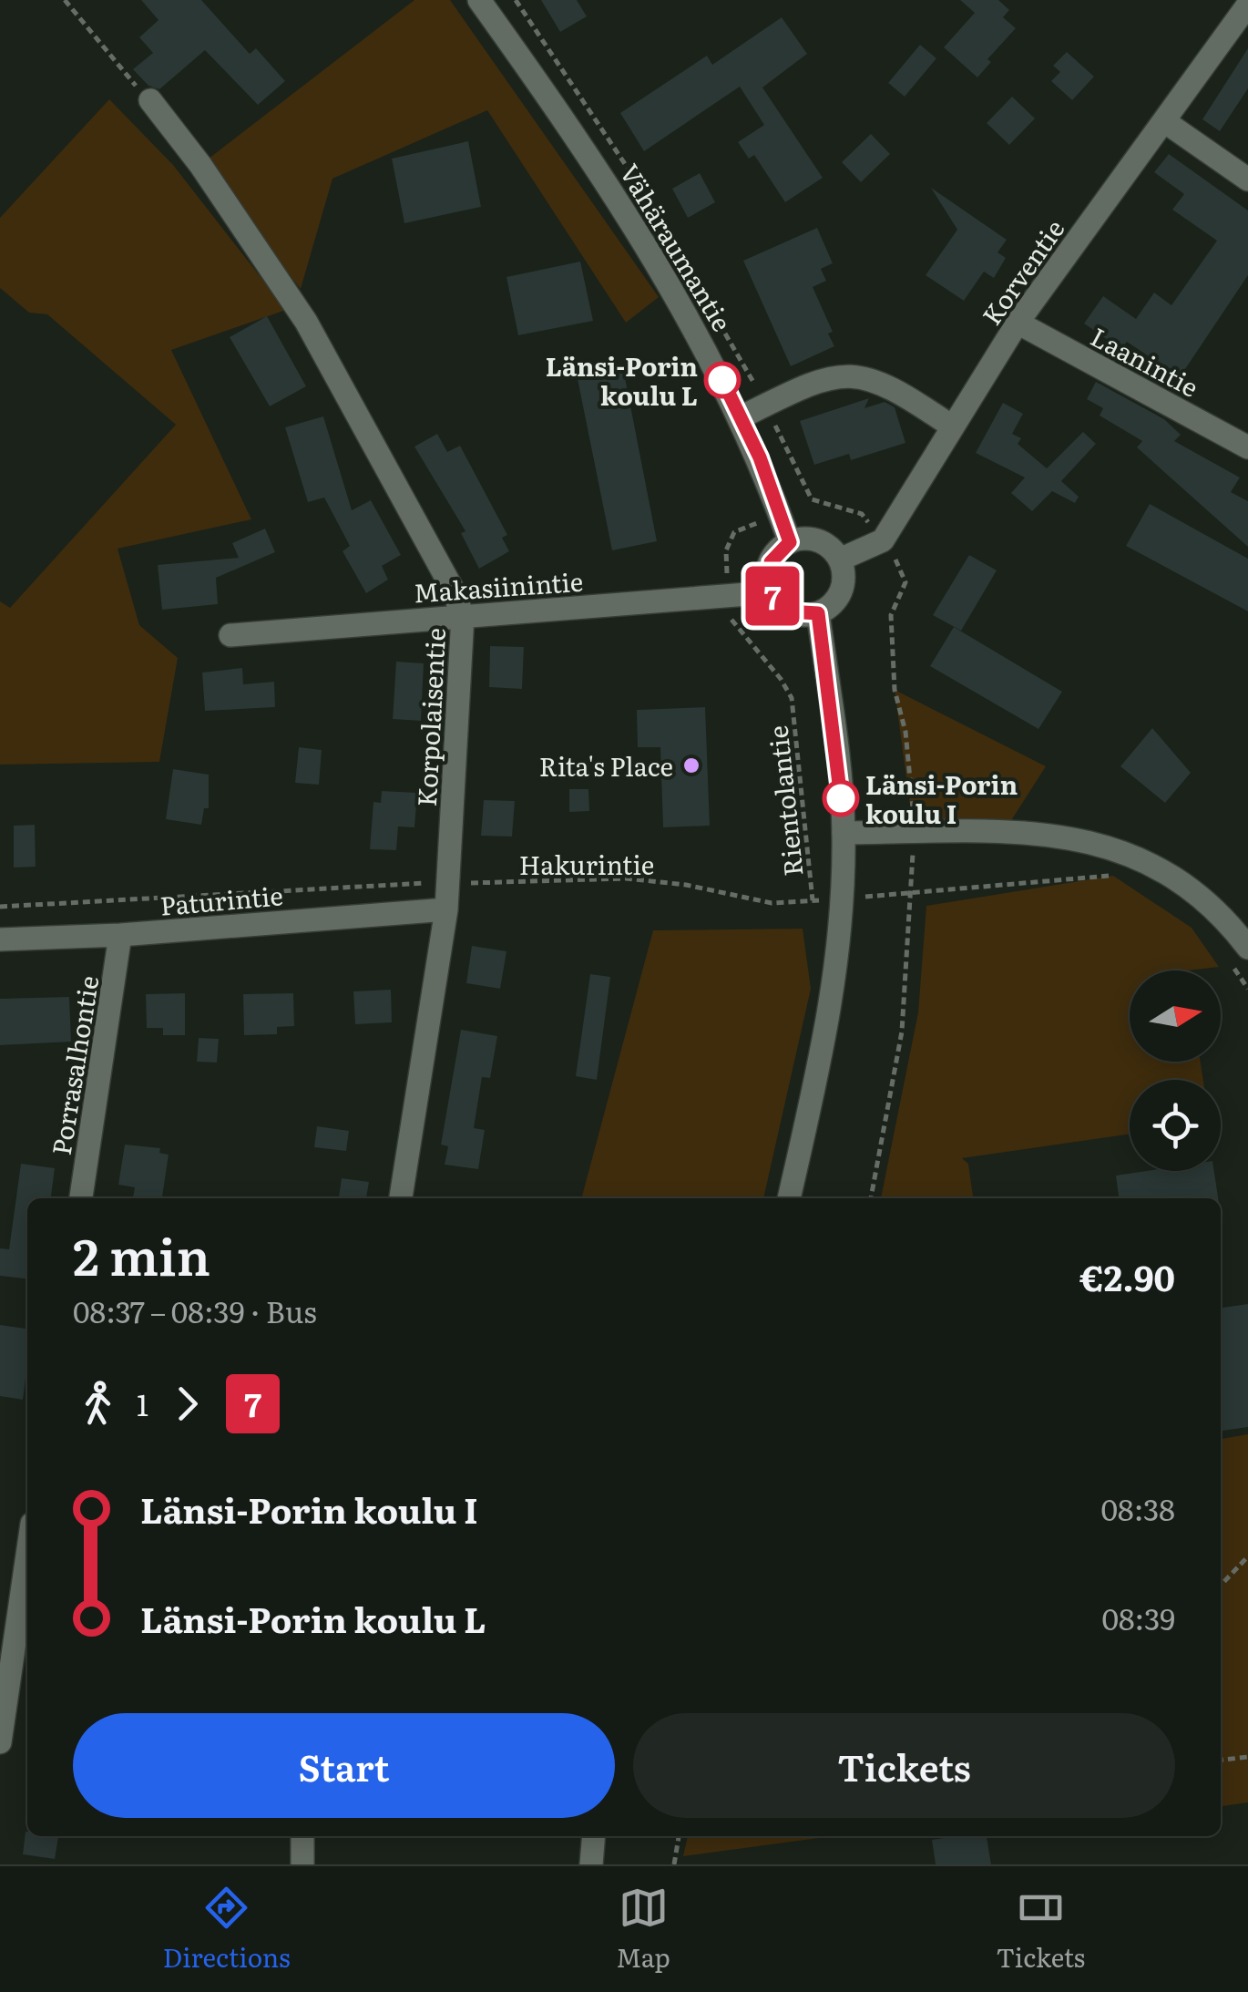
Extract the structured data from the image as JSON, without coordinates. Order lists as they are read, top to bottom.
{
  "streets": {
    "street": [
      "Vähäraumantie",
      "Korventie",
      "Laanintie",
      "Makasiinintie",
      "Korpolaisentie",
      "Paturintie",
      "Porrasalhontie"
    ],
    "path": ["Rientolantie", "Hakurintie"]
  },
  "crossings": [
    ["Vähäraumantie", "Makasiinintie"],
    ["Vähäraumantie", "Rientolantie"],
    ["Korventie", "Laanintie"],
    ["Makasiinintie", "Korpolaisentie"],
    ["Makasiinintie", "Rientolantie"],
    ["Korpolaisentie", "Hakurintie"],
    ["Korpolaisentie", "Paturintie"],
    ["Rientolantie", "Hakurintie"],
    ["Paturintie", "Porrasalhontie"]
  ],
  "places": ["Länsi-Porin koulu L", "Rita's Place", "Länsi-Porin koulu I"],
  "lines": ["bus line 7"],
  "north": "right",
  "page": {
    "on_map": "7",
    "heading": ["2 min", "08:37 – 08:39 · Bus", "€2.90"],
    "legs": ["1", "7"],
    "list": [
      {
        "name": "Länsi-Porin koulu I",
        "value": "08:38"
      },
      {
        "name": "Länsi-Porin koulu L",
        "value": "08:39"
      }
    ],
    "buttons": ["Start", "Tickets"],
    "tabs": ["Directions", "Map", "Tickets"]
  }
}
